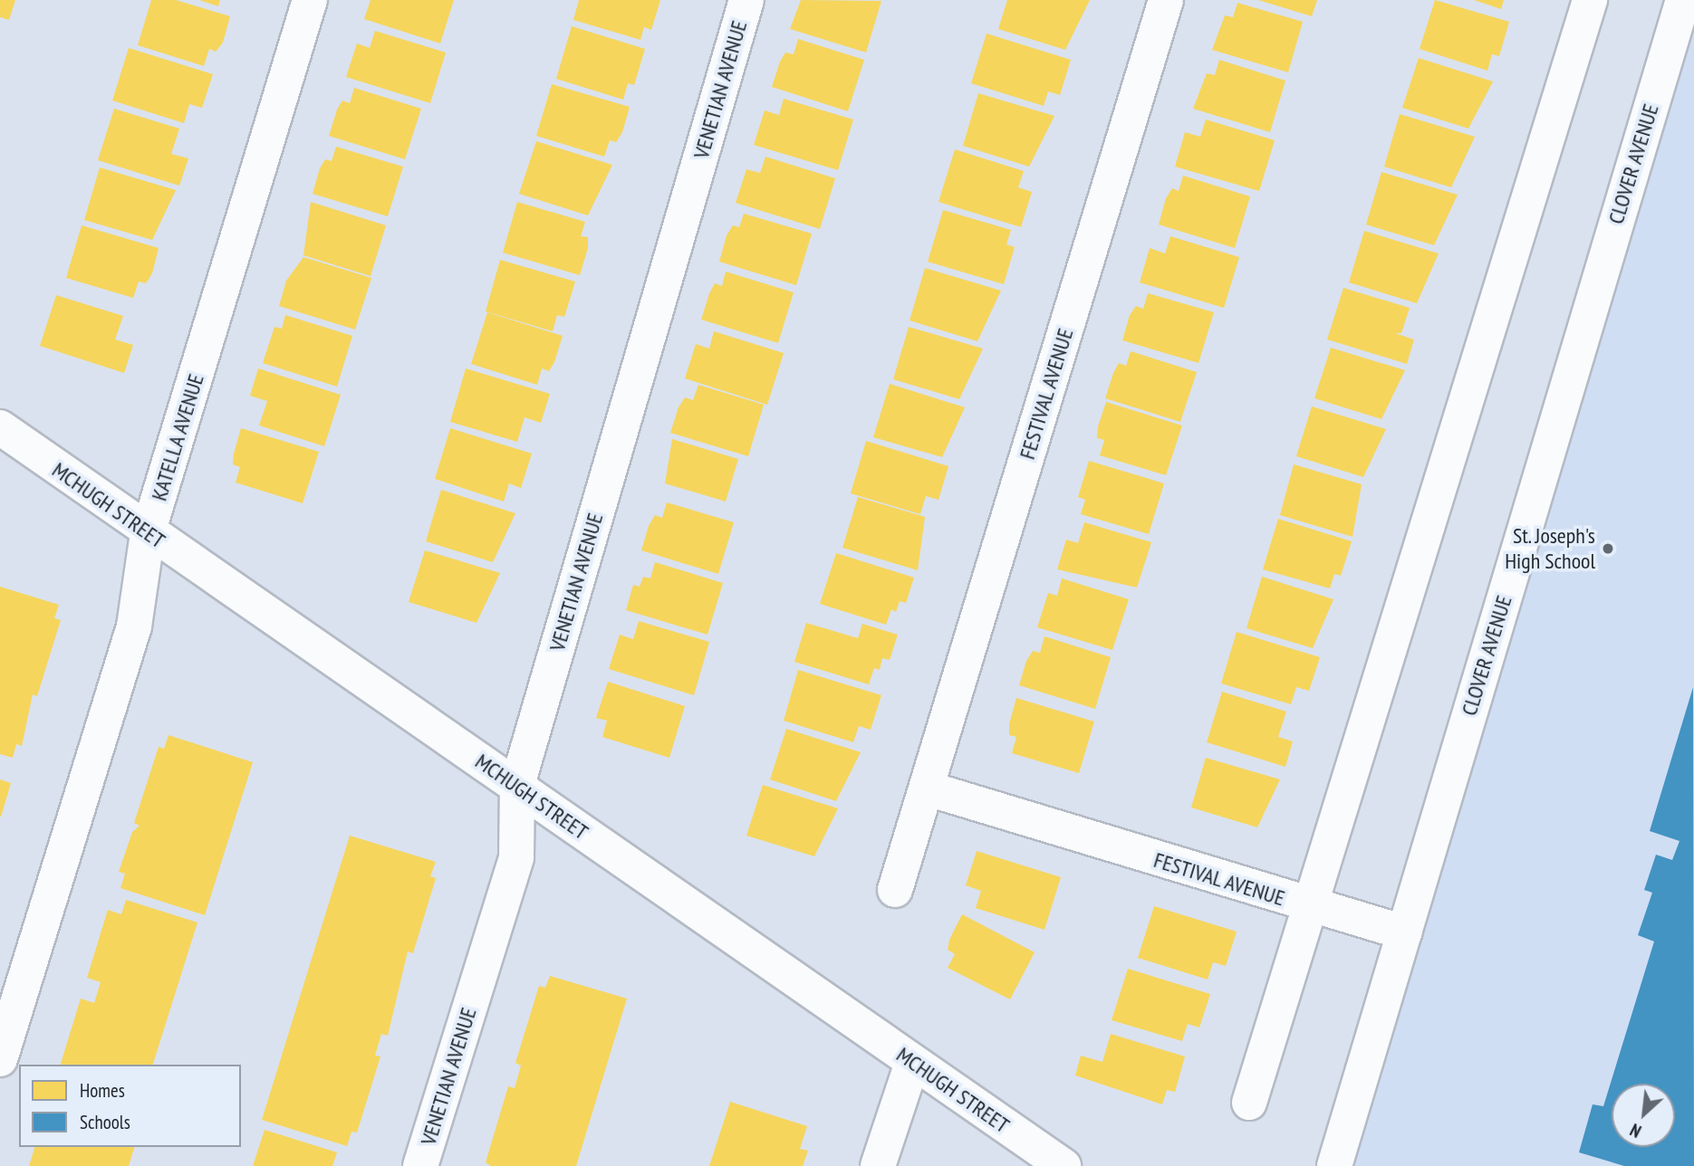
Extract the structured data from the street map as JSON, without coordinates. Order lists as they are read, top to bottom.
{
  "streets": {
    "street": [
      "VENETIAN AVENUE",
      "CLOVER AVENUE",
      "FESTIVAL AVENUE",
      "KATELLA AVENUE",
      "MCHUGH STREET"
    ]
  },
  "crossings": [
    ["VENETIAN AVENUE", "MCHUGH STREET"],
    ["CLOVER AVENUE", "FESTIVAL AVENUE"],
    ["KATELLA AVENUE", "MCHUGH STREET"]
  ],
  "places": ["St. Joseph's High School"],
  "legend": ["Homes", "Schools"],
  "north": "bottom left"
}
